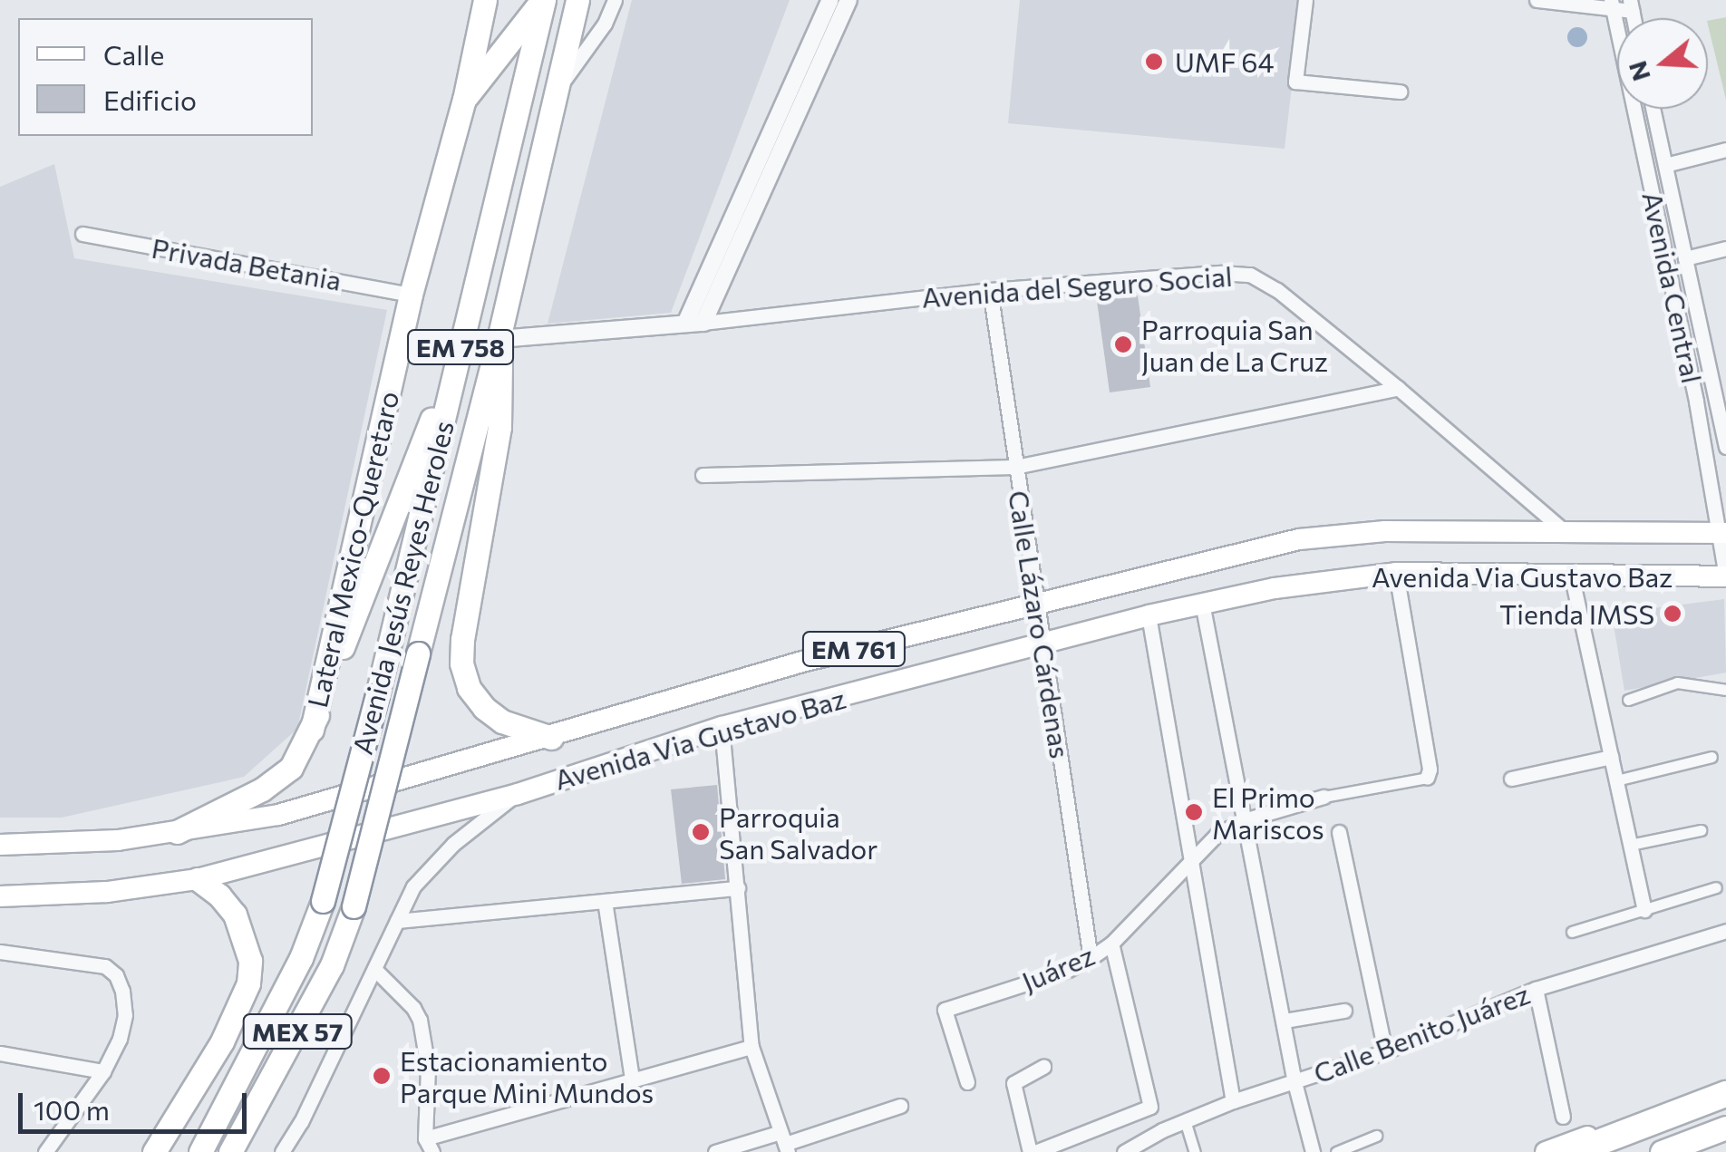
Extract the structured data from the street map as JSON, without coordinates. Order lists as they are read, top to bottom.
{
  "streets": {
    "highway": [
      "EM 758",
      "Lateral Mexico-Queretaro",
      "Avenida Jesús Reyes Heroles",
      "MEX 57"
    ],
    "main road": ["Avenida Via Gustavo Baz", "EM 761"],
    "street": [
      "Privada Betania",
      "Avenida del Seguro Social",
      "Avenida Central",
      "Calle Lázaro Cárdenas",
      "Juárez",
      "Calle Benito Juárez"
    ]
  },
  "crossings": [
    ["Privada Betania", "Lateral Mexico-Queretaro"],
    ["Avenida del Seguro Social", "Avenida Via Gustavo Baz"],
    ["Avenida del Seguro Social", "Avenida Jesús Reyes Heroles"],
    ["Avenida del Seguro Social", "Calle Lázaro Cárdenas"],
    ["Avenida Central", "Avenida Via Gustavo Baz"],
    ["Avenida Via Gustavo Baz", "Calle Lázaro Cárdenas"],
    ["Avenida Jesús Reyes Heroles", "MEX 57"],
    ["Calle Lázaro Cárdenas", "Juárez"]
  ],
  "places": [
    "UMF 64",
    "Parroquia San Juan de La Cruz",
    "Tienda IMSS",
    "El Primo Mariscos",
    "Parroquia San Salvador",
    "Estacionamiento Parque Mini Mundos"
  ],
  "legend": ["Calle", "Edificio"],
  "scale_bar": "100 m",
  "north": "left"
}
